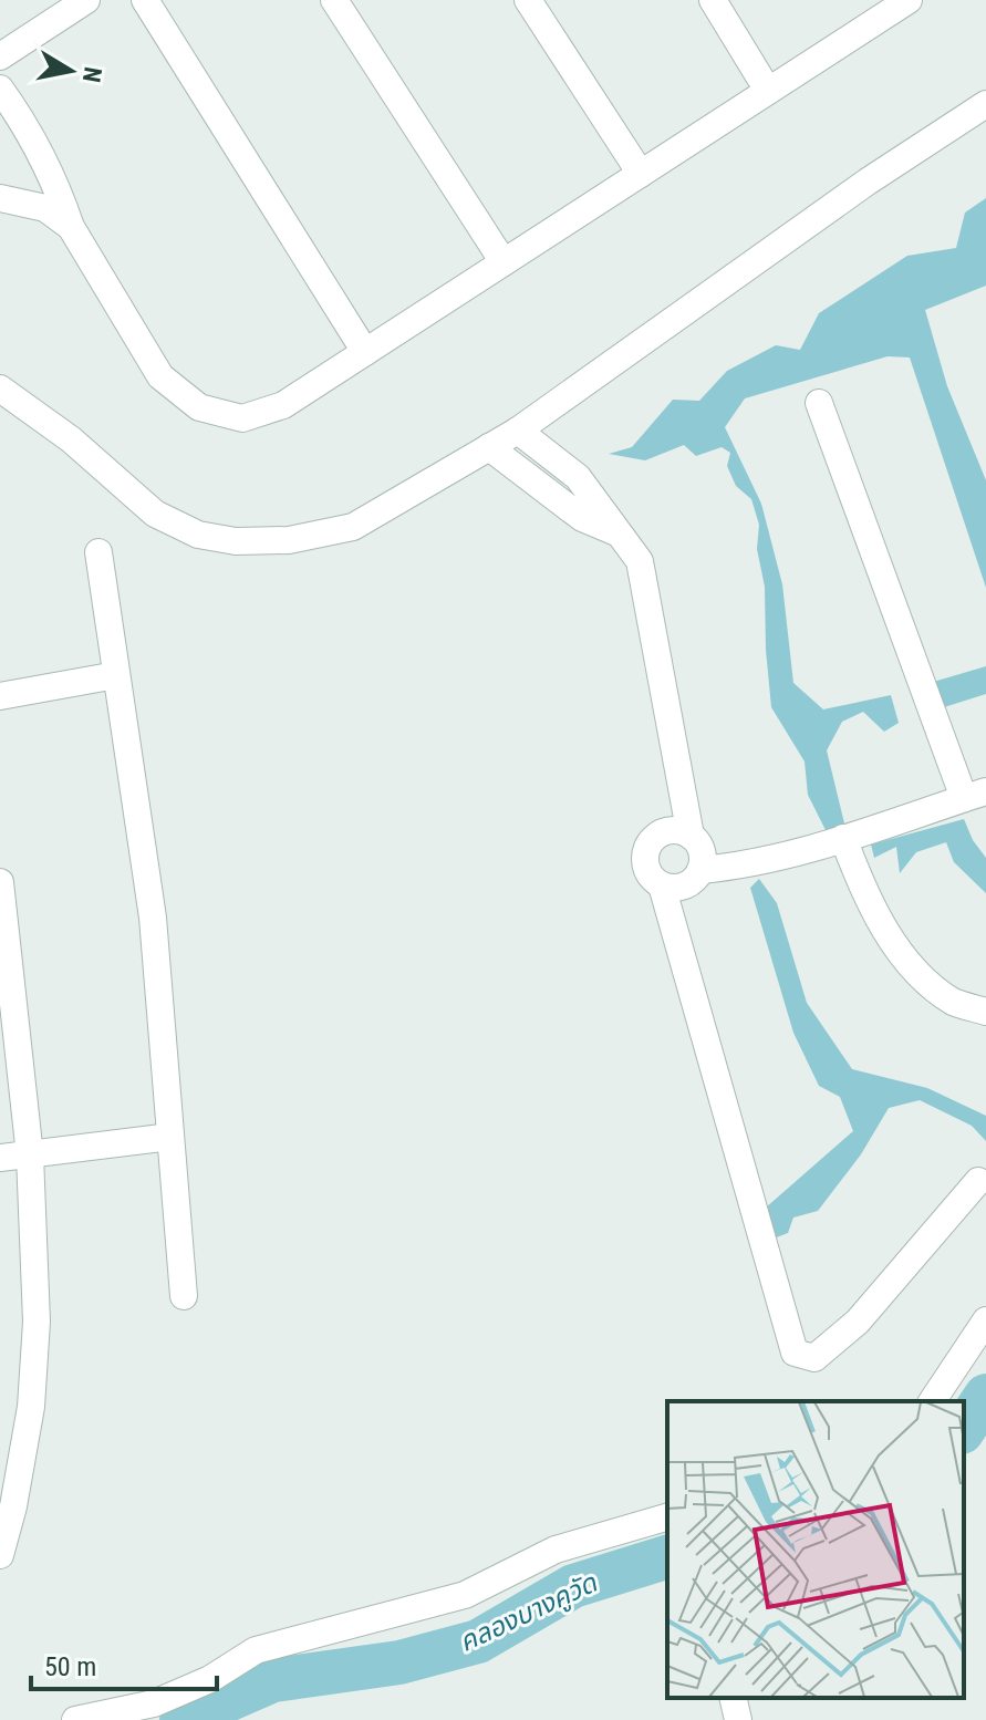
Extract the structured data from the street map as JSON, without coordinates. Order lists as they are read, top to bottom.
{
  "water": ["คลองบางคูวัด"],
  "scale_bar": "50 m",
  "north": "right"
}
